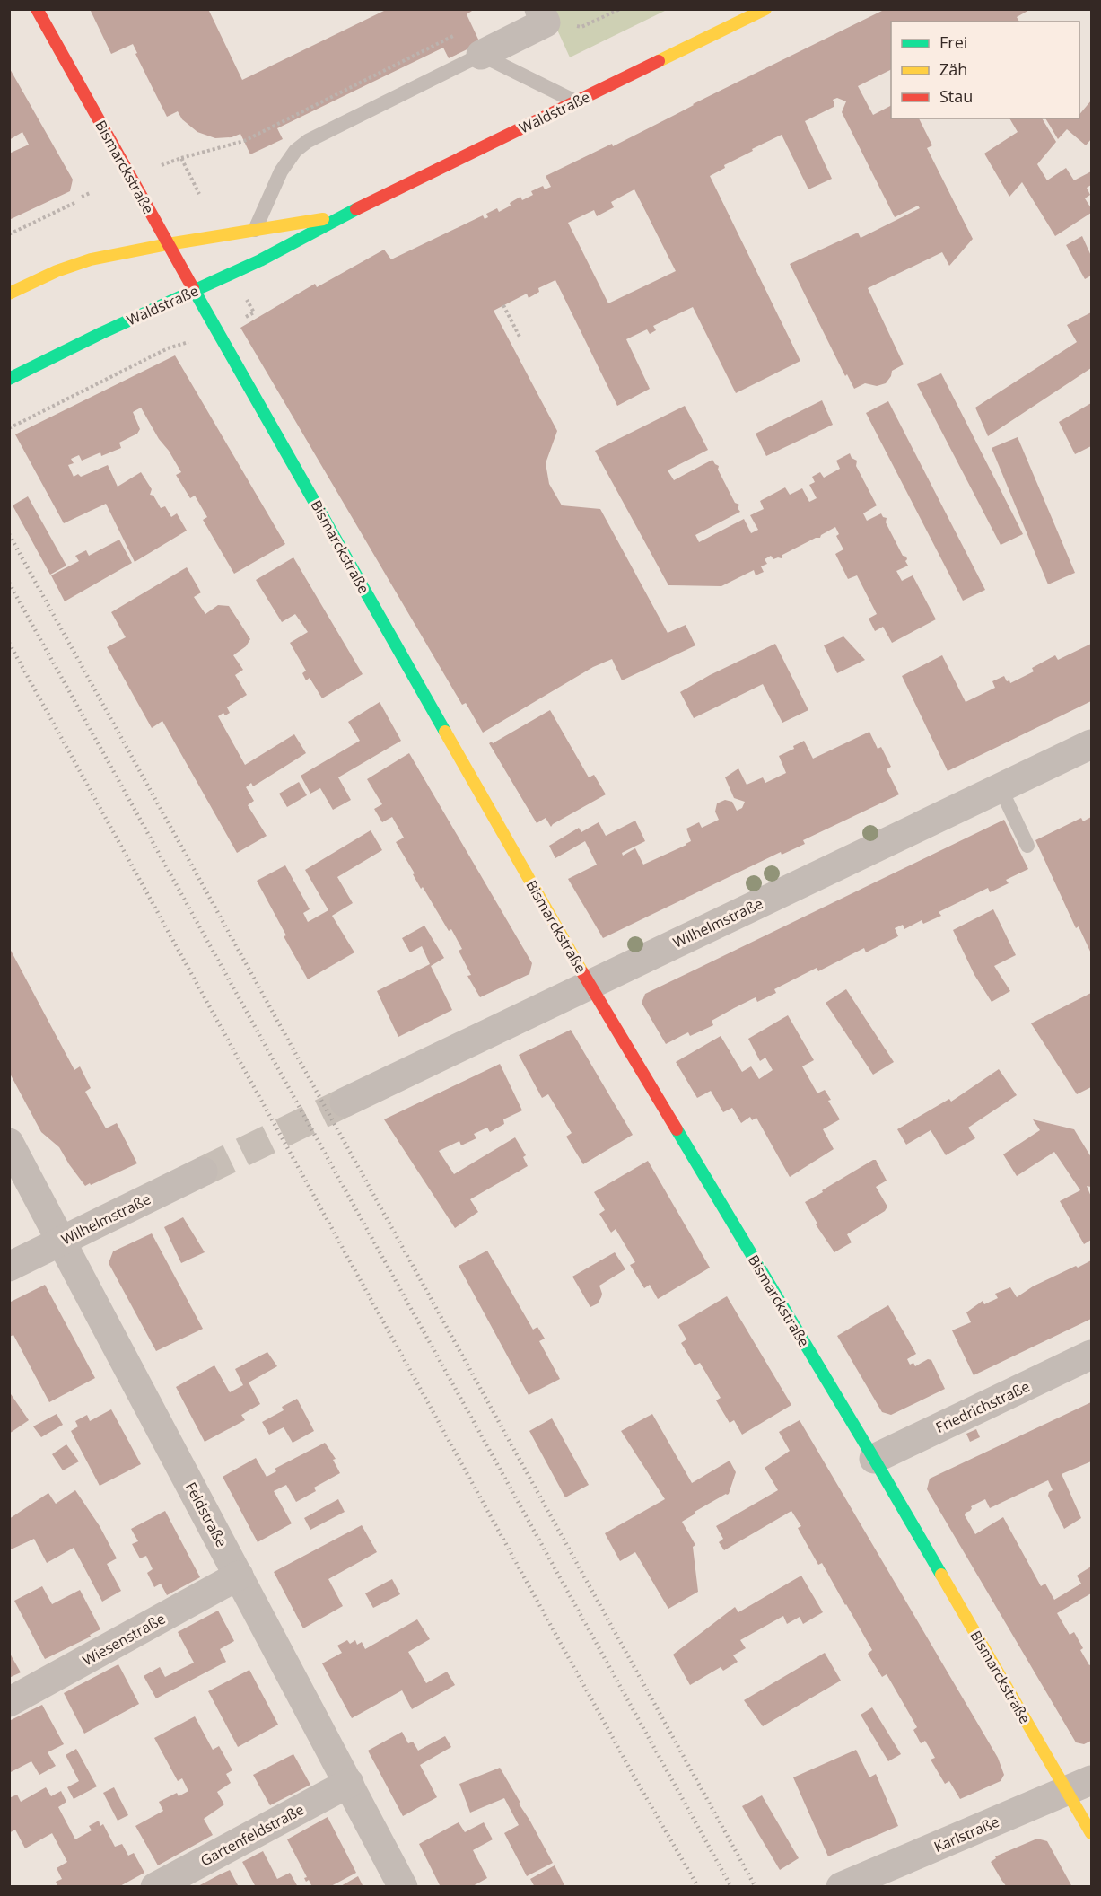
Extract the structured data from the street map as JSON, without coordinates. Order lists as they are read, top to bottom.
{
  "streets": {
    "street": [
      "Waldstraße",
      "Bismarckstraße",
      "Wilhelmstraße",
      "Friedrichstraße",
      "Feldstraße",
      "Wiesenstraße",
      "Karlstraße",
      "Gartenfeldstraße"
    ]
  },
  "crossings": [
    ["Waldstraße", "Bismarckstraße"],
    ["Bismarckstraße", "Wilhelmstraße"],
    ["Bismarckstraße", "Friedrichstraße"],
    ["Bismarckstraße", "Karlstraße"],
    ["Wilhelmstraße", "Feldstraße"],
    ["Feldstraße", "Wiesenstraße"],
    ["Feldstraße", "Gartenfeldstraße"]
  ],
  "legend": ["Frei", "Zäh", "Stau"]
}
